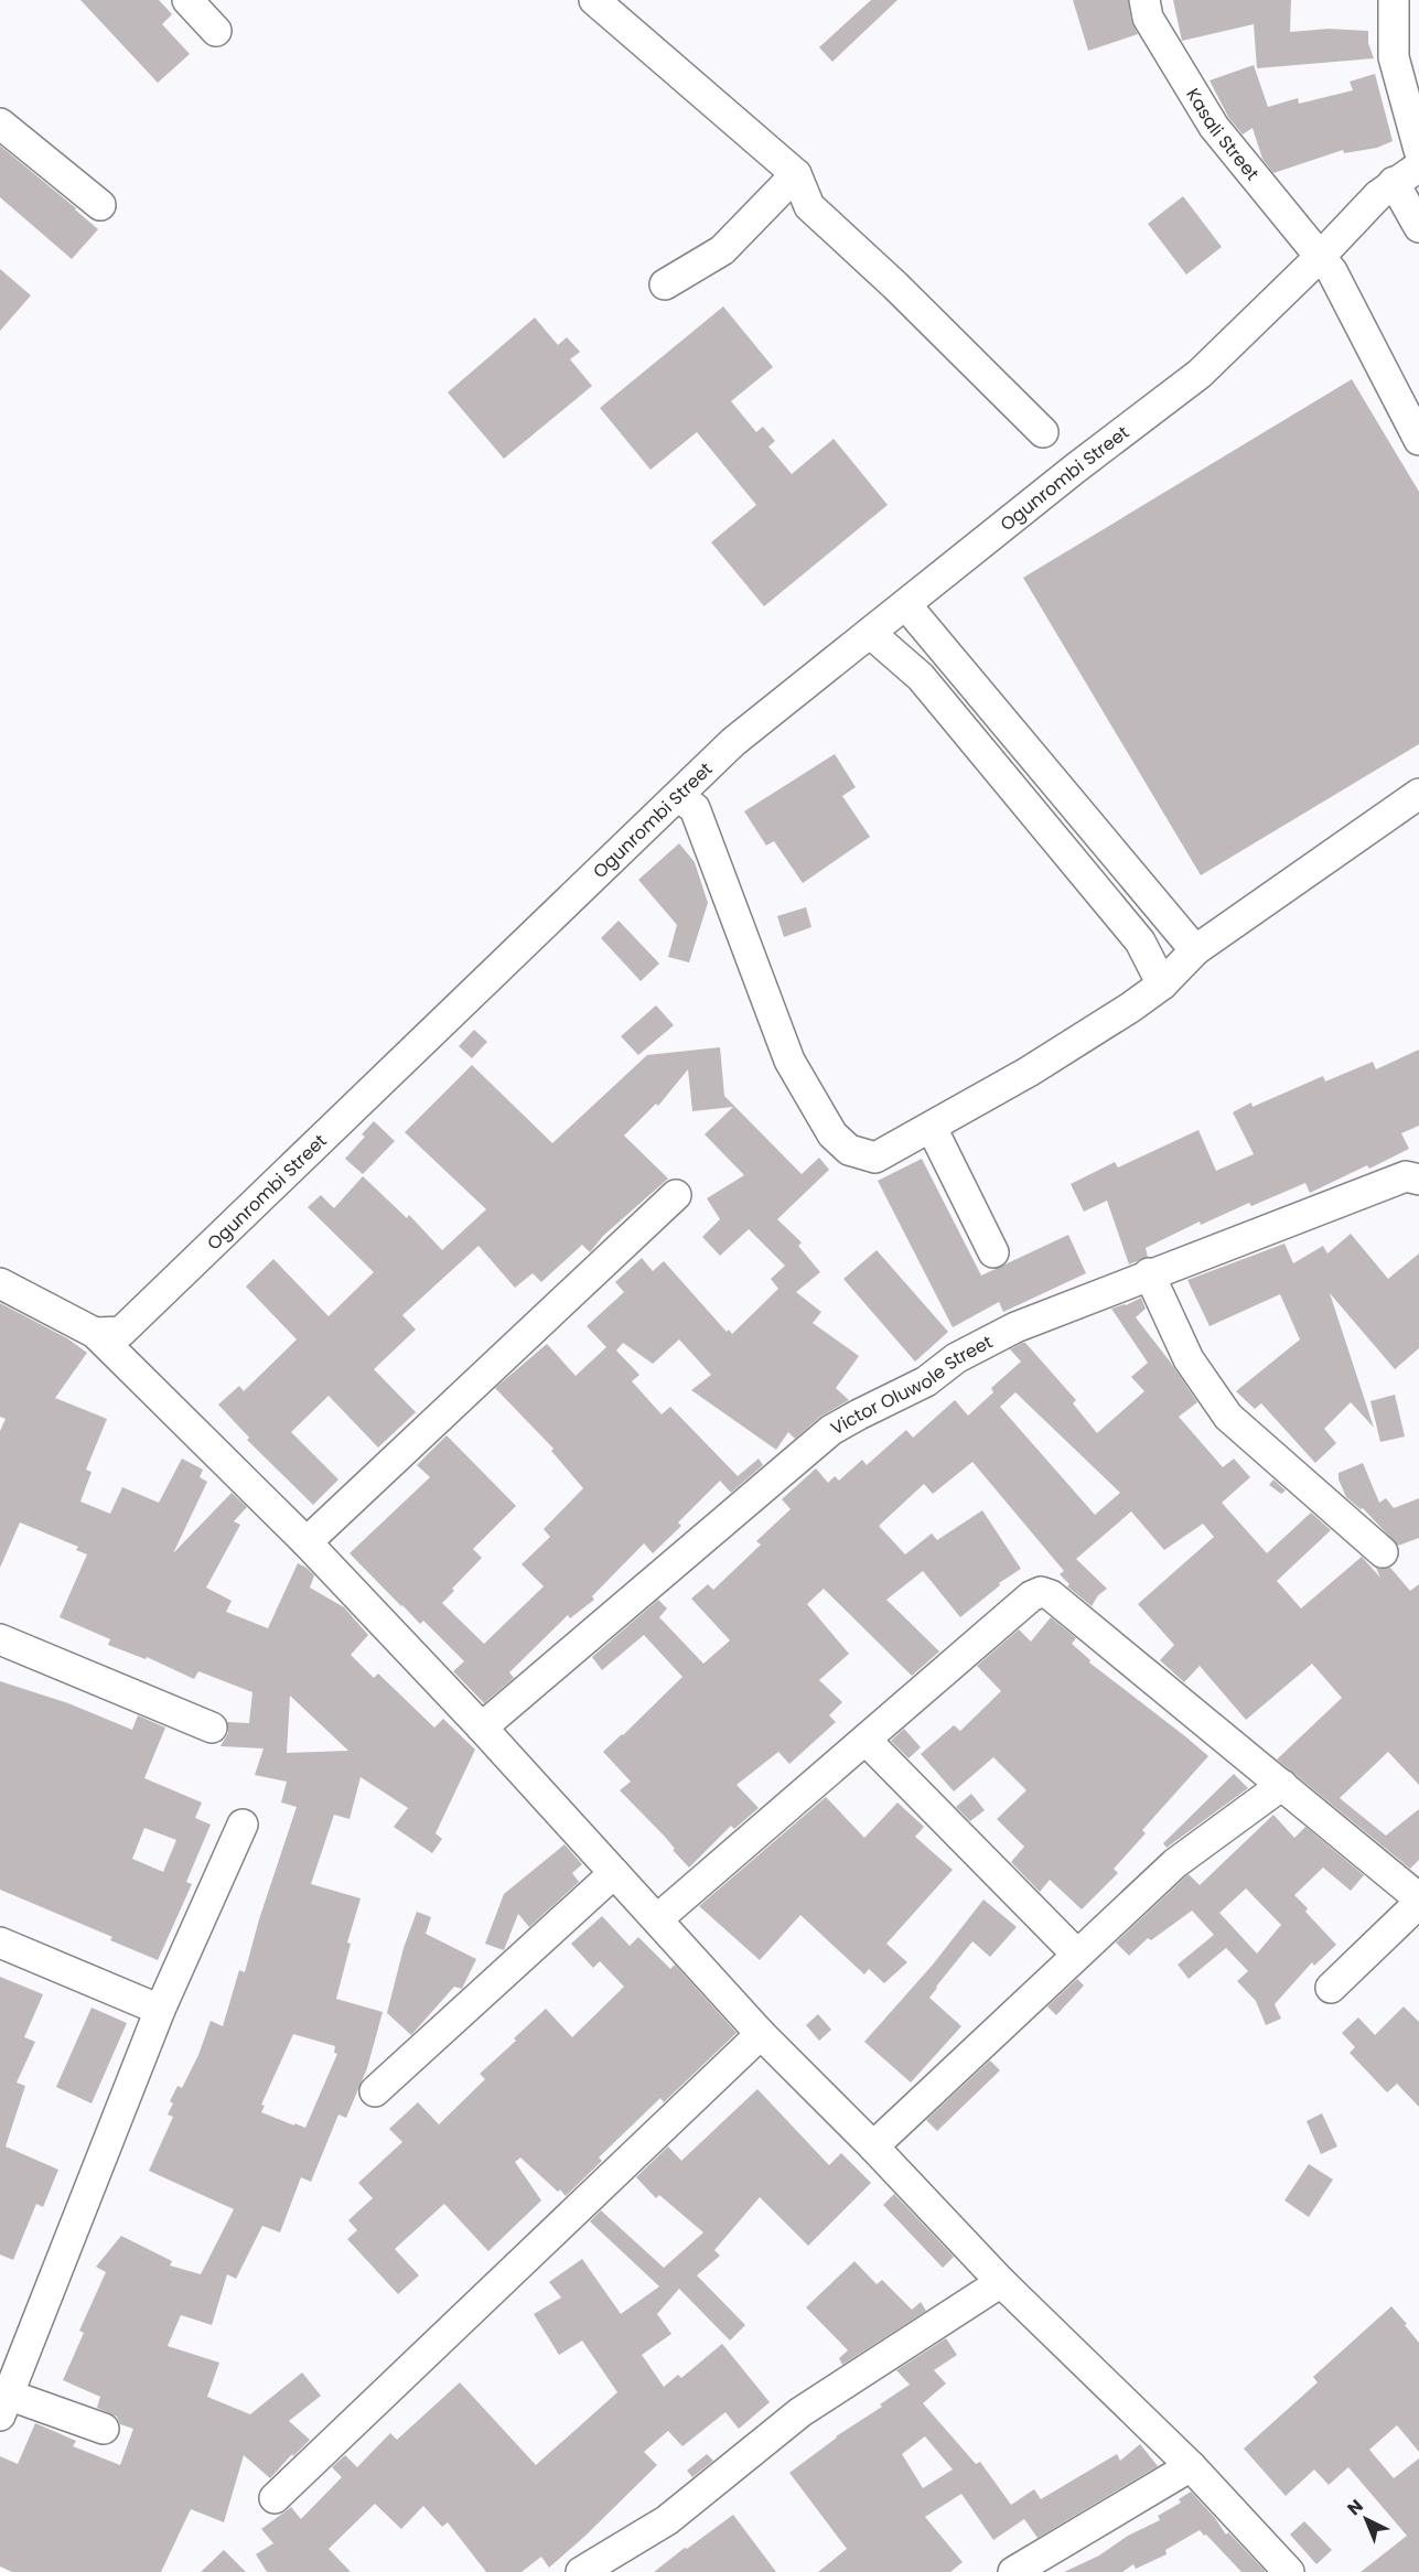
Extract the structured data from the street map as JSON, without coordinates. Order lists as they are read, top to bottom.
{
  "streets": {
    "street": ["Kasali Street", "Ogunrombi Street", "Victor Oluwole Street"]
  },
  "crossings": [
    ["Kasali Street", "Ogunrombi Street"]
  ],
  "north": "top left"
}
